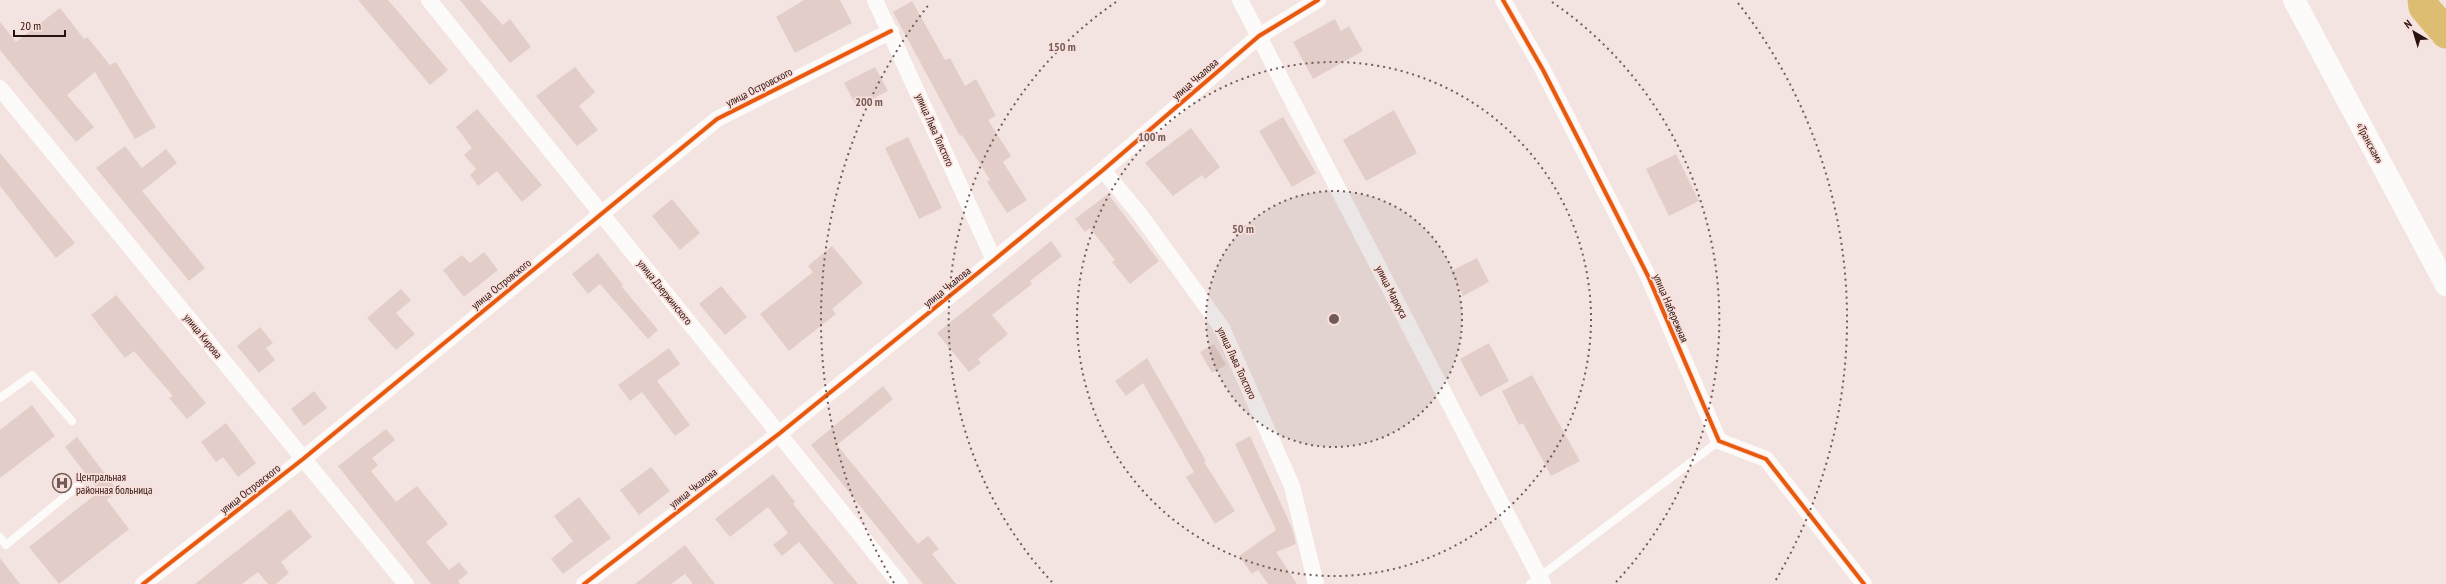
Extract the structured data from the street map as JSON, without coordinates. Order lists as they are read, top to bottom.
{
  "streets": {
    "highway": ["«Транскам»"],
    "street": [
      "улица Чкалова",
      "улица Островского",
      "улица Льва Толстого",
      "улица Дзержинского",
      "улица Маркуса",
      "улица Набережная",
      "улица Кирова"
    ]
  },
  "crossings": [
    ["улица Чкалова", "улица Льва Толстого"],
    ["улица Чкалова", "улица Дзержинского"],
    ["улица Чкалова", "улица Маркуса"],
    ["улица Островского", "улица Льва Толстого"],
    ["улица Островского", "улица Дзержинского"],
    ["улица Островского", "улица Кирова"]
  ],
  "places": {
    "hospital": ["Центральная районная больница"]
  },
  "scale_bar": "20 m",
  "north": "top left",
  "rings": [
    "150 m",
    "200 m",
    "100 m",
    "50 m"
  ]
}
